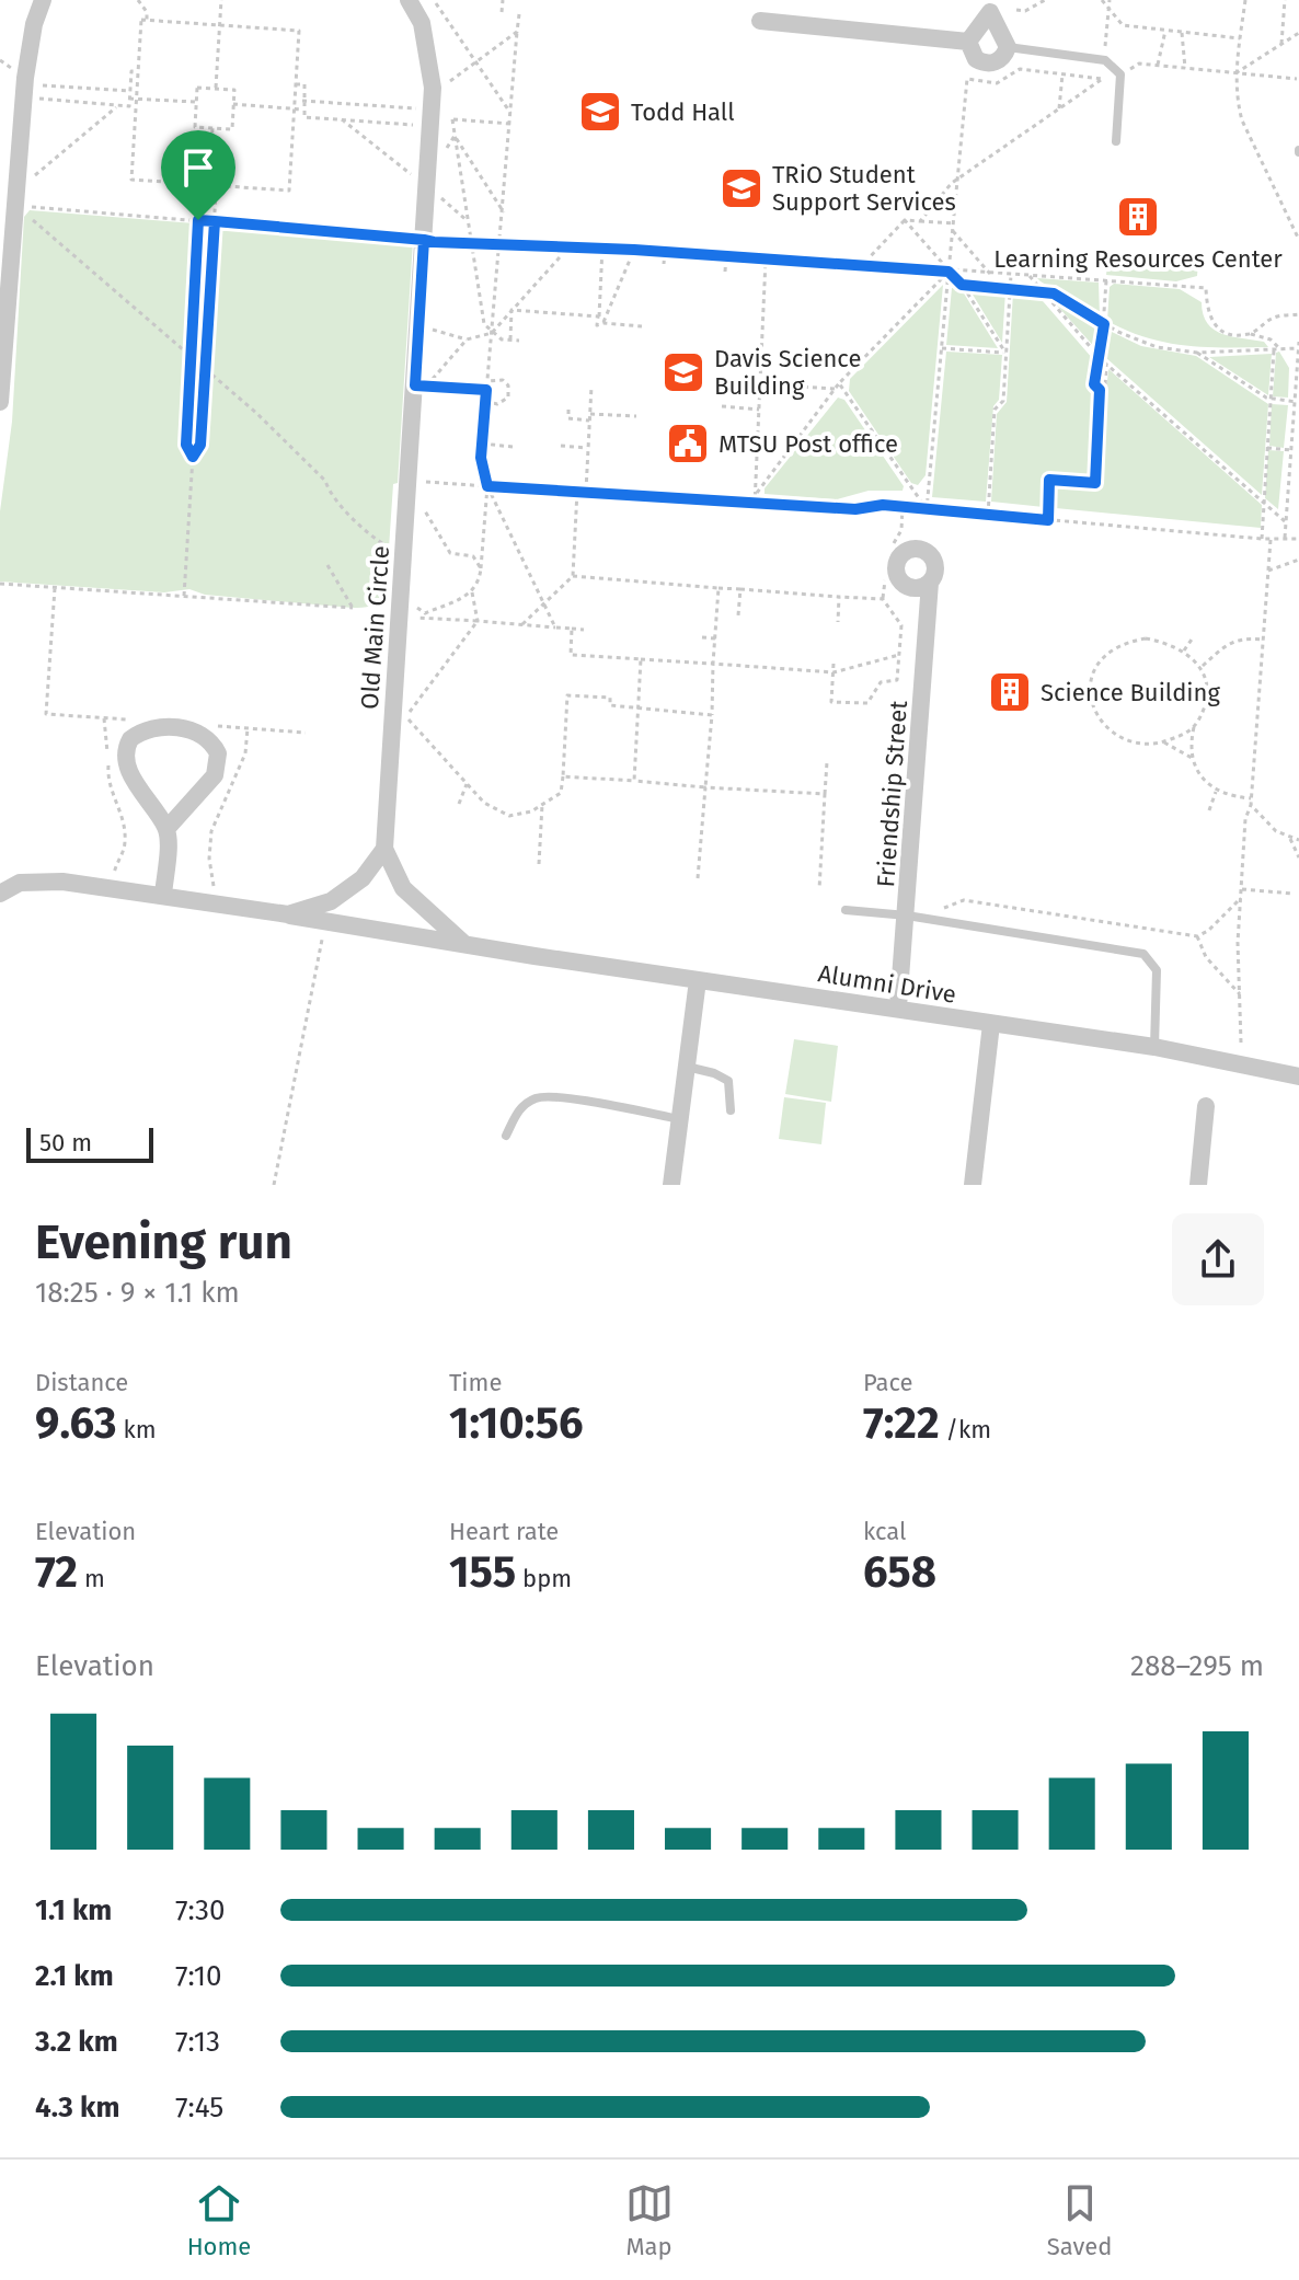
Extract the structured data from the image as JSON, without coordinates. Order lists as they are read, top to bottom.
{
  "streets": {
    "street": ["Old Main Circle", "Friendship Street", "Alumni Drive"]
  },
  "crossings": [
    ["Friendship Street", "Alumni Drive"]
  ],
  "places": {
    "school or university": ["Todd Hall", "TRiO Student Support Services", "Davis Science Building"],
    "building": ["Learning Resources Center", "Science Building"],
    "public building": ["MTSU Post office"]
  },
  "scale_bar": "50 m",
  "page": {
    "scale": "50 m",
    "heading": ["Evening run", "18:25 · 9 × 1.1 km"],
    "stats": [
      ["Distance", "9.63 km"],
      ["Time", "1:10:56"],
      ["Pace", "7:22 /km"],
      ["Elevation", "72 m"],
      ["Heart rate", "155 bpm"],
      ["kcal", "658"]
    ],
    "chart": ["Elevation", "288–295 m"],
    "list": [
      {
        "name": "1.1 km",
        "note": "7:30"
      },
      {
        "name": "2.1 km",
        "note": "7:10"
      },
      {
        "name": "3.2 km",
        "note": "7:13"
      },
      {
        "name": "4.3 km",
        "note": "7:45"
      }
    ],
    "tabs": ["Home", "Map", "Saved"]
  }
}
